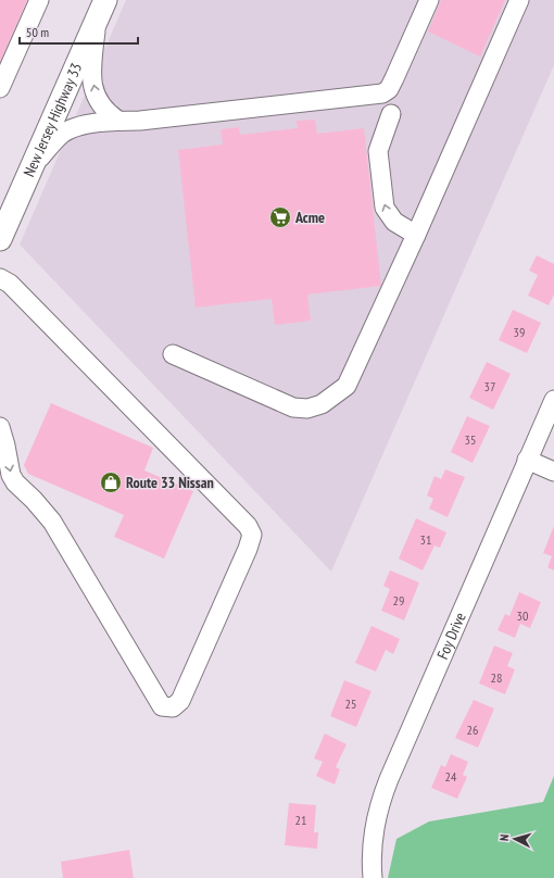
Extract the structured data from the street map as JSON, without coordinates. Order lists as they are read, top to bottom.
{
  "streets": {
    "main road": ["New Jersey Highway 33"],
    "street": ["Foy Drive"]
  },
  "places": {
    "supermarket": ["Acme"],
    "shop": ["Route 33 Nissan"]
  },
  "house_numbers": [
    "39",
    "37",
    "35",
    "31",
    "29",
    "30",
    "28",
    "25",
    "26",
    "24",
    "21"
  ],
  "scale_bar": "50 m",
  "north": "left"
}
